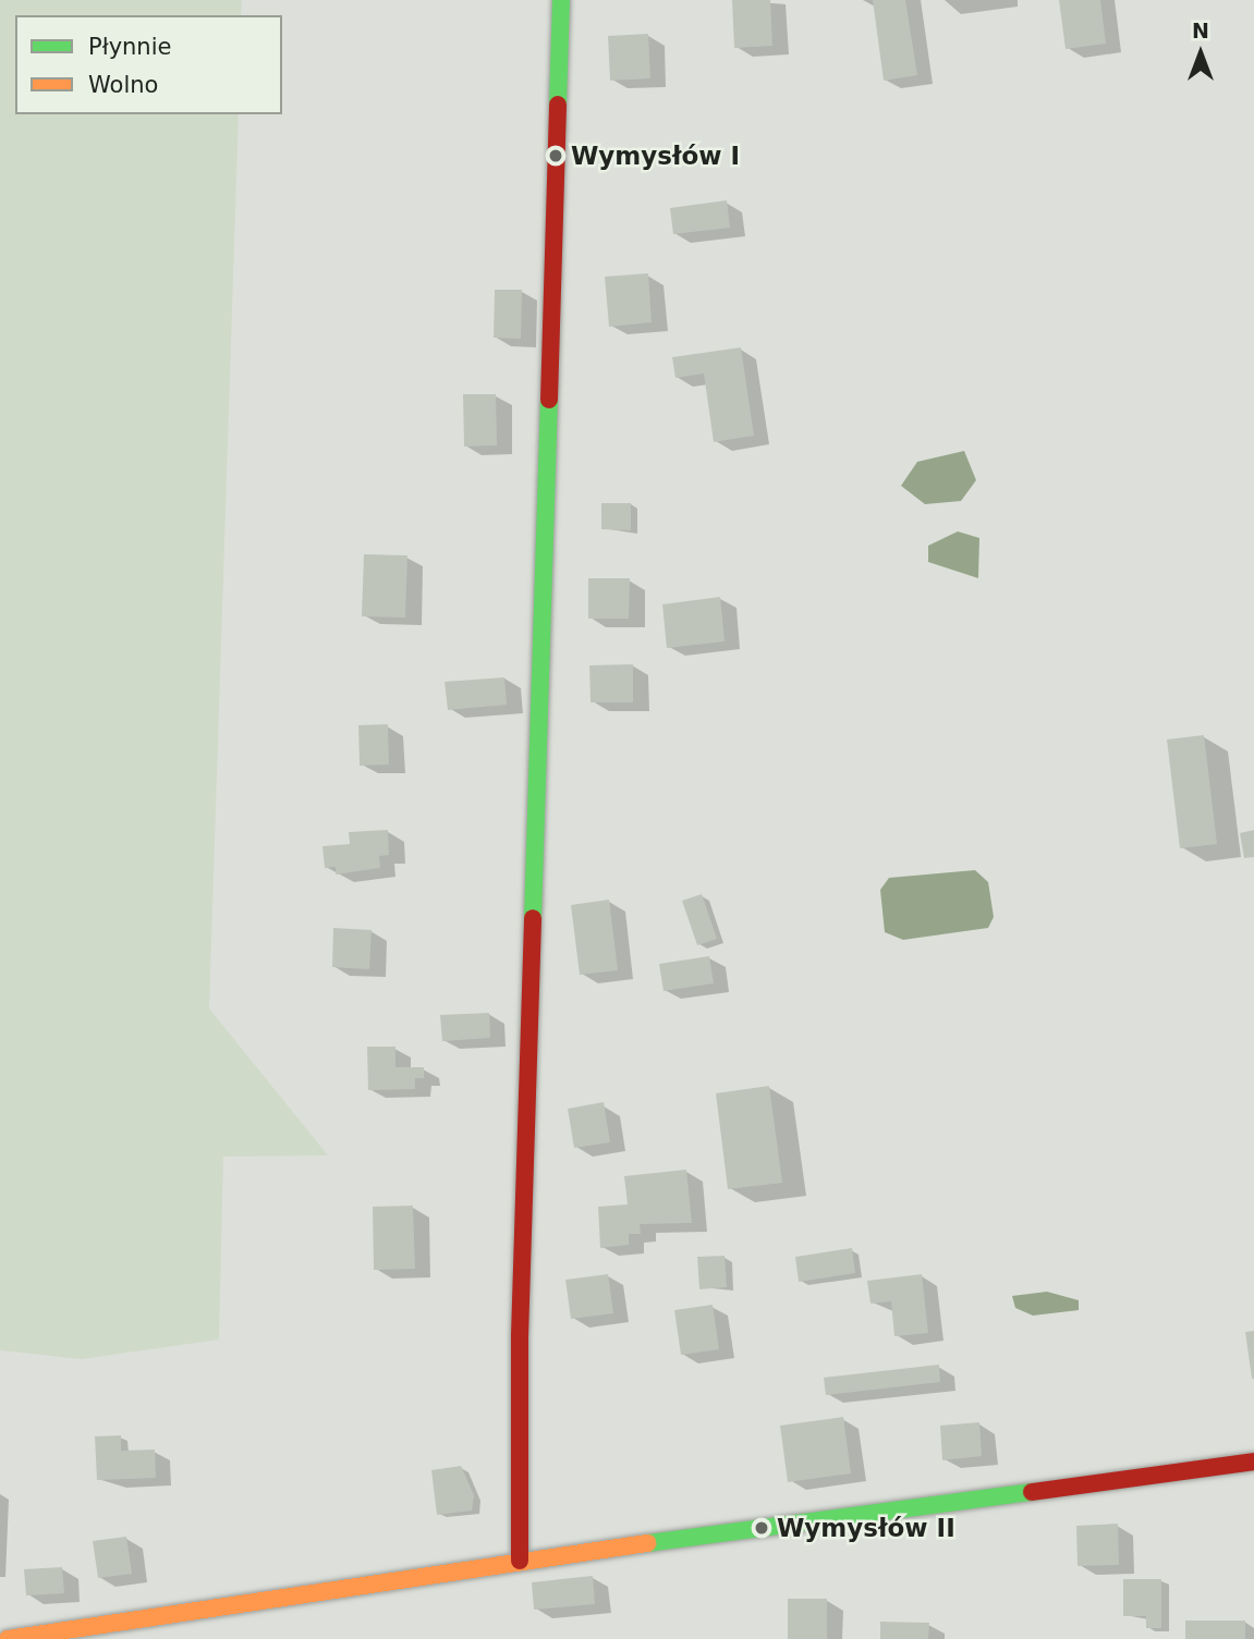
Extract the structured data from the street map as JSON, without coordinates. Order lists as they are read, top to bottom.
{
  "places": ["Wymysłów I", "Wymysłów II"],
  "legend": ["Płynnie", "Wolno"],
  "north": "top"
}
